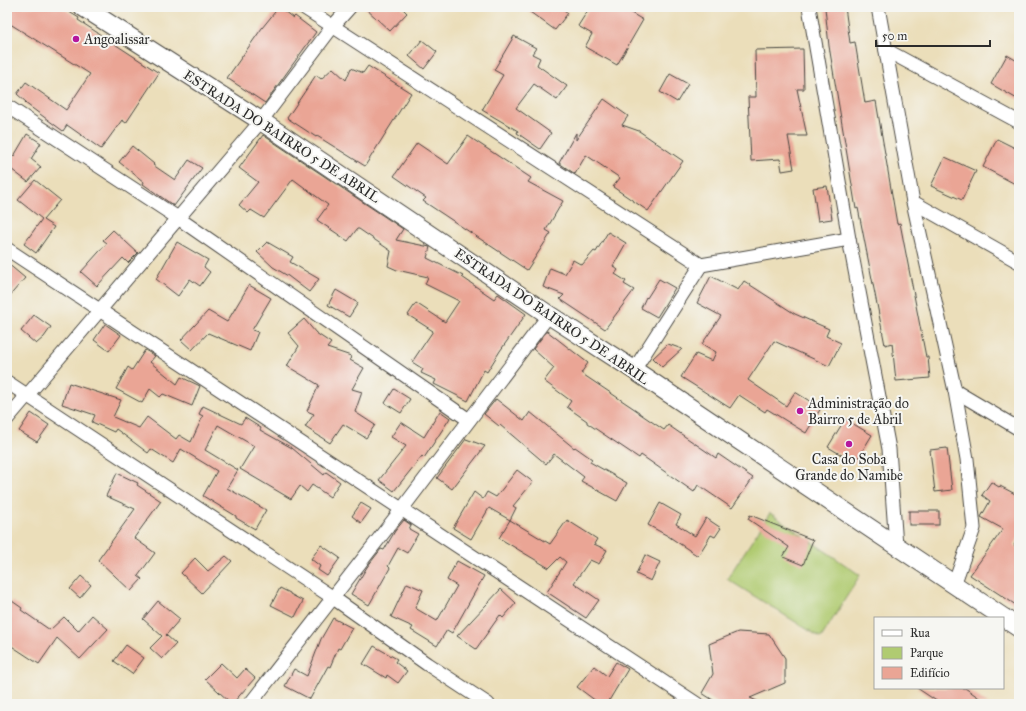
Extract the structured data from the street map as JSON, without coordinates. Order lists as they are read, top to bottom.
{
  "streets": {
    "street": ["ESTRADA DO BAIRRO 5 DE ABRIL"]
  },
  "places": ["Angoalissar", "Administração do Bairro 5 de Abril", "Casa do Soba Grande do Namibe"],
  "legend": ["Rua", "Parque", "Edifício"],
  "scale_bar": "50 m"
}
